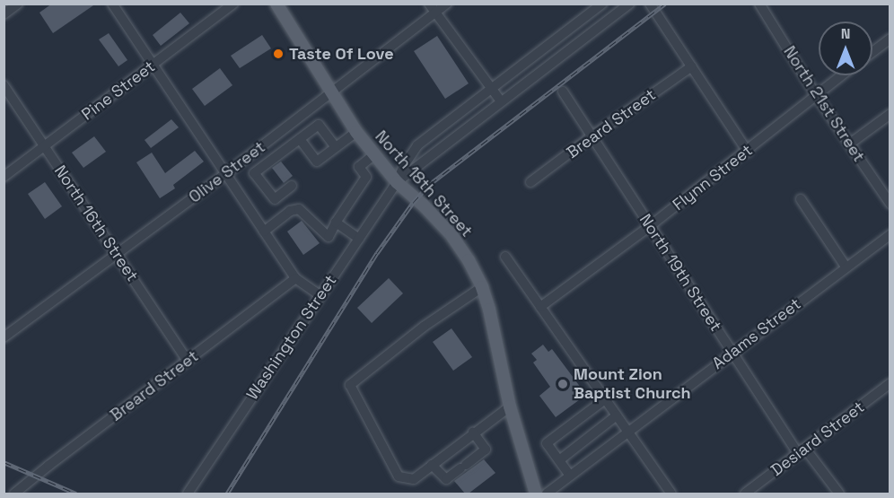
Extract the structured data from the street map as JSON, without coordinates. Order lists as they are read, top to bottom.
{
  "streets": {
    "main road": ["North 18th Street"],
    "street": [
      "Pine Street",
      "North 21st Street",
      "Breard Street",
      "Olive Street",
      "Flynn Street",
      "North 16th Street",
      "North 19th Street",
      "Adams Street",
      "Washington Street",
      "Desiard Street"
    ]
  },
  "crossings": [
    ["Pine Street", "North 16th Street"],
    ["North 21st Street", "Flynn Street"],
    ["Breard Street", "North 16th Street"],
    ["Breard Street", "North 19th Street"],
    ["Olive Street", "North 18th Street"],
    ["Olive Street", "North 16th Street"],
    ["Flynn Street", "North 19th Street"],
    ["North 18th Street", "Washington Street"],
    ["North 19th Street", "Adams Street"],
    ["North 19th Street", "Desiard Street"]
  ],
  "places": ["Taste Of Love", "Mount Zion Baptist Church"],
  "north": "top"
}
